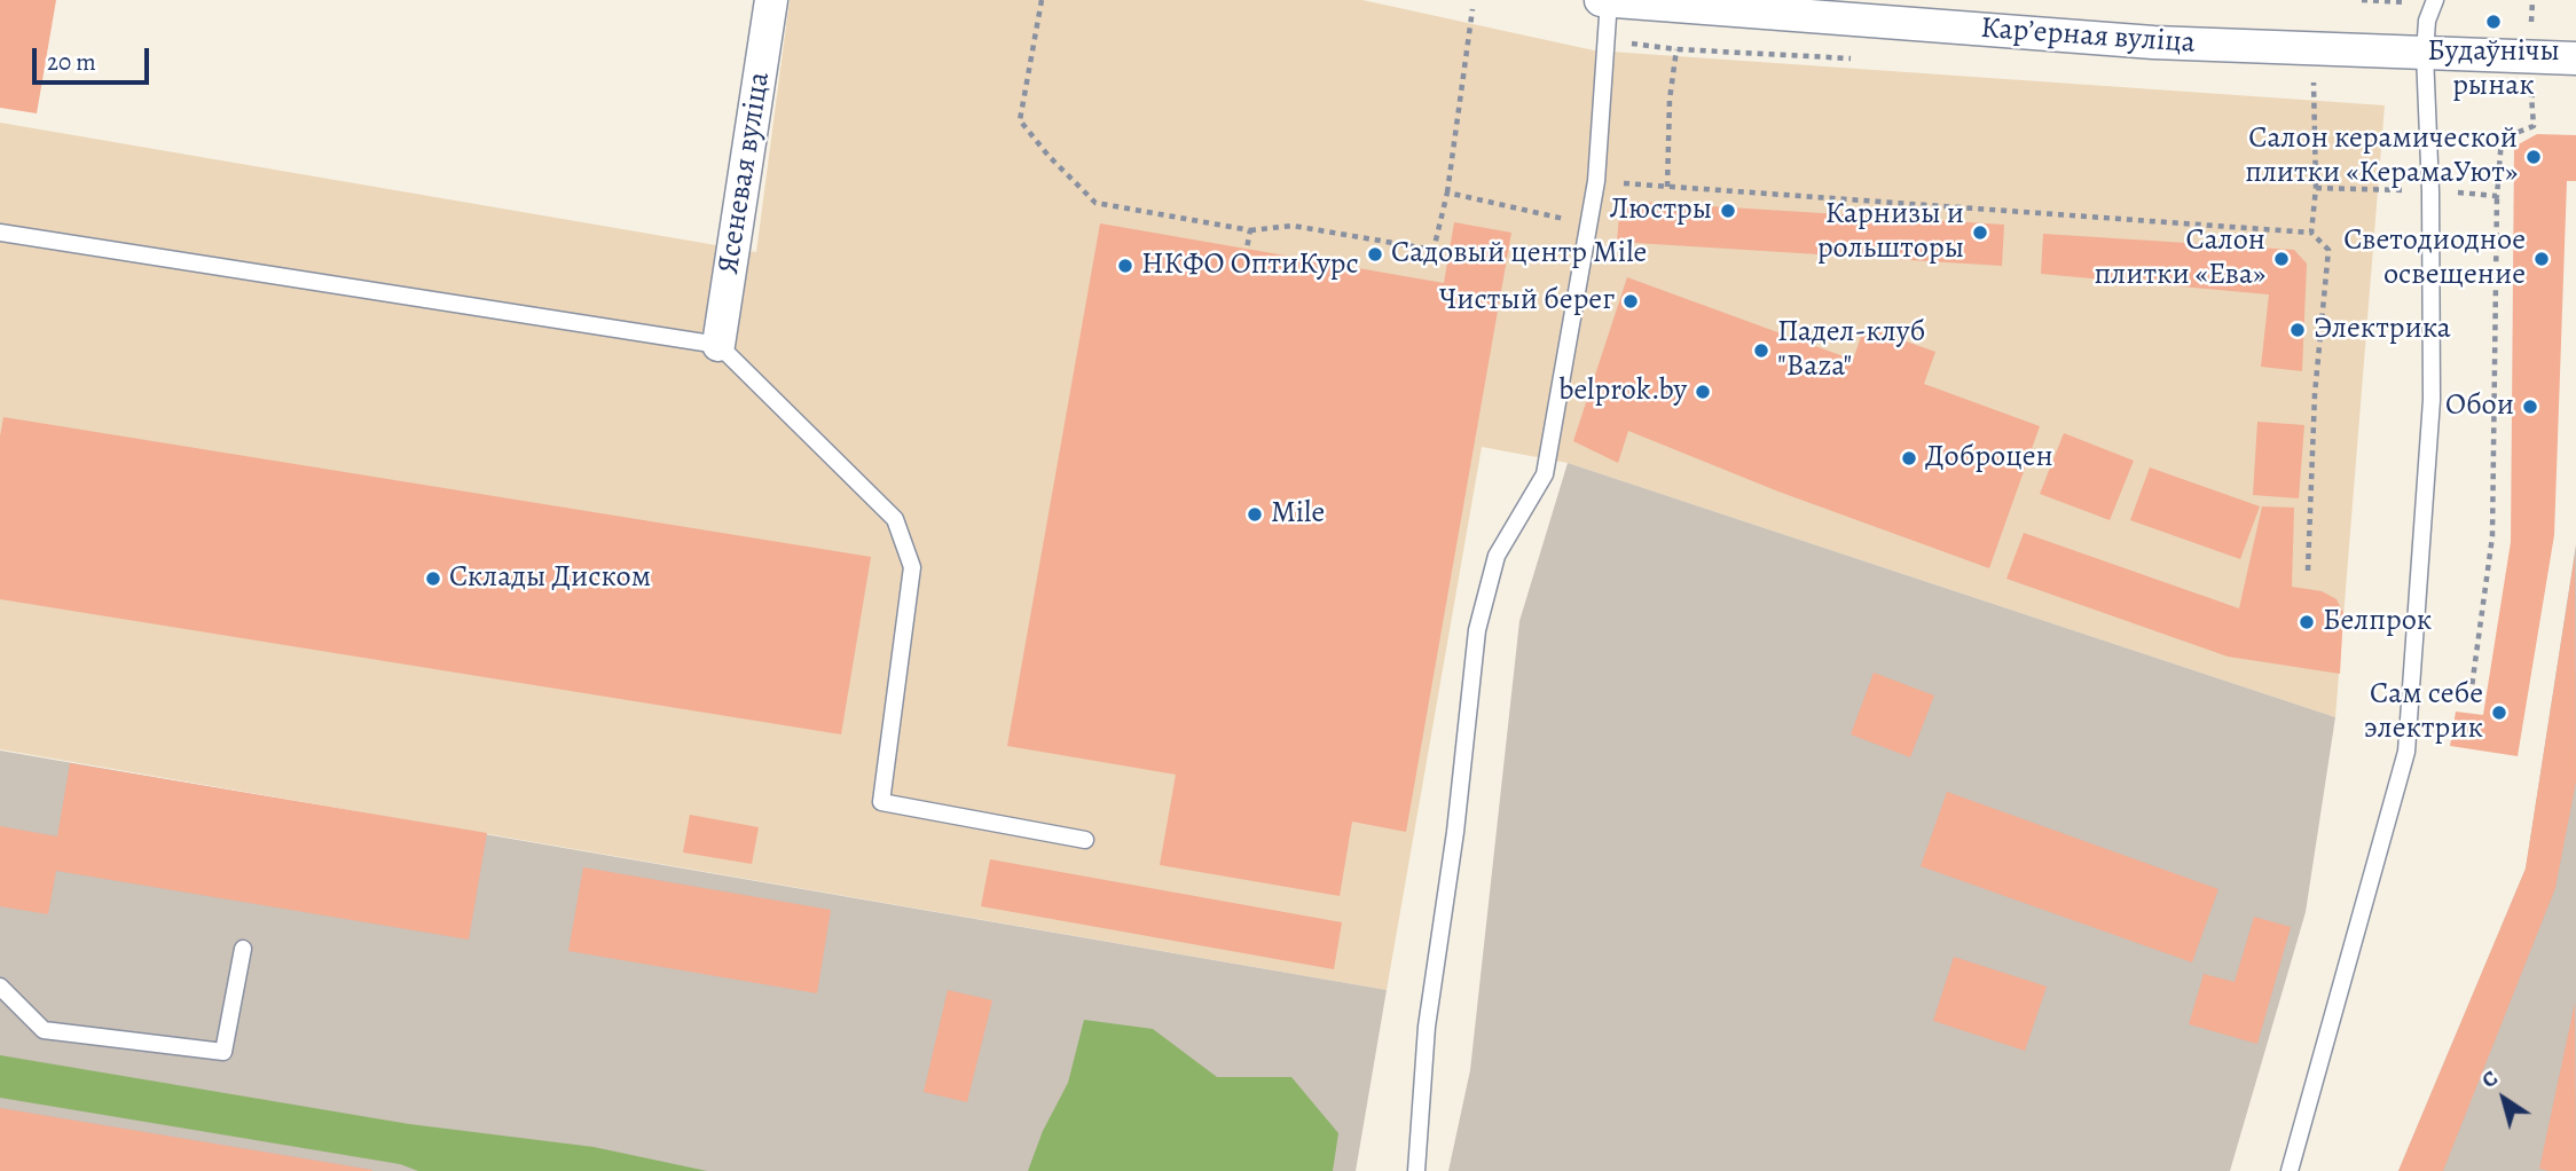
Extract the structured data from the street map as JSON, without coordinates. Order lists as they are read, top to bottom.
{
  "streets": {
    "street": ["Карʼерная вуліца", "Ясеневая вуліца"]
  },
  "places": [
    "Будаўнічы рынак",
    "Салон керамической плитки «КерамаУют»",
    "Люстры",
    "Карнизы и рольшторы",
    "Садовый центр Mile",
    "Салон плитки «Ева»",
    "Светодиодное освещение",
    "НКФО ОптиКурс",
    "Чистый берег",
    "Электрика",
    "Падел-клуб \"Baza\"",
    "belprok.by",
    "Обои",
    "Доброцен",
    "Mile",
    "Склады Диском",
    "Белпрок",
    "Сам себе электрик"
  ],
  "scale_bar": "20 m",
  "north": "top left"
}
